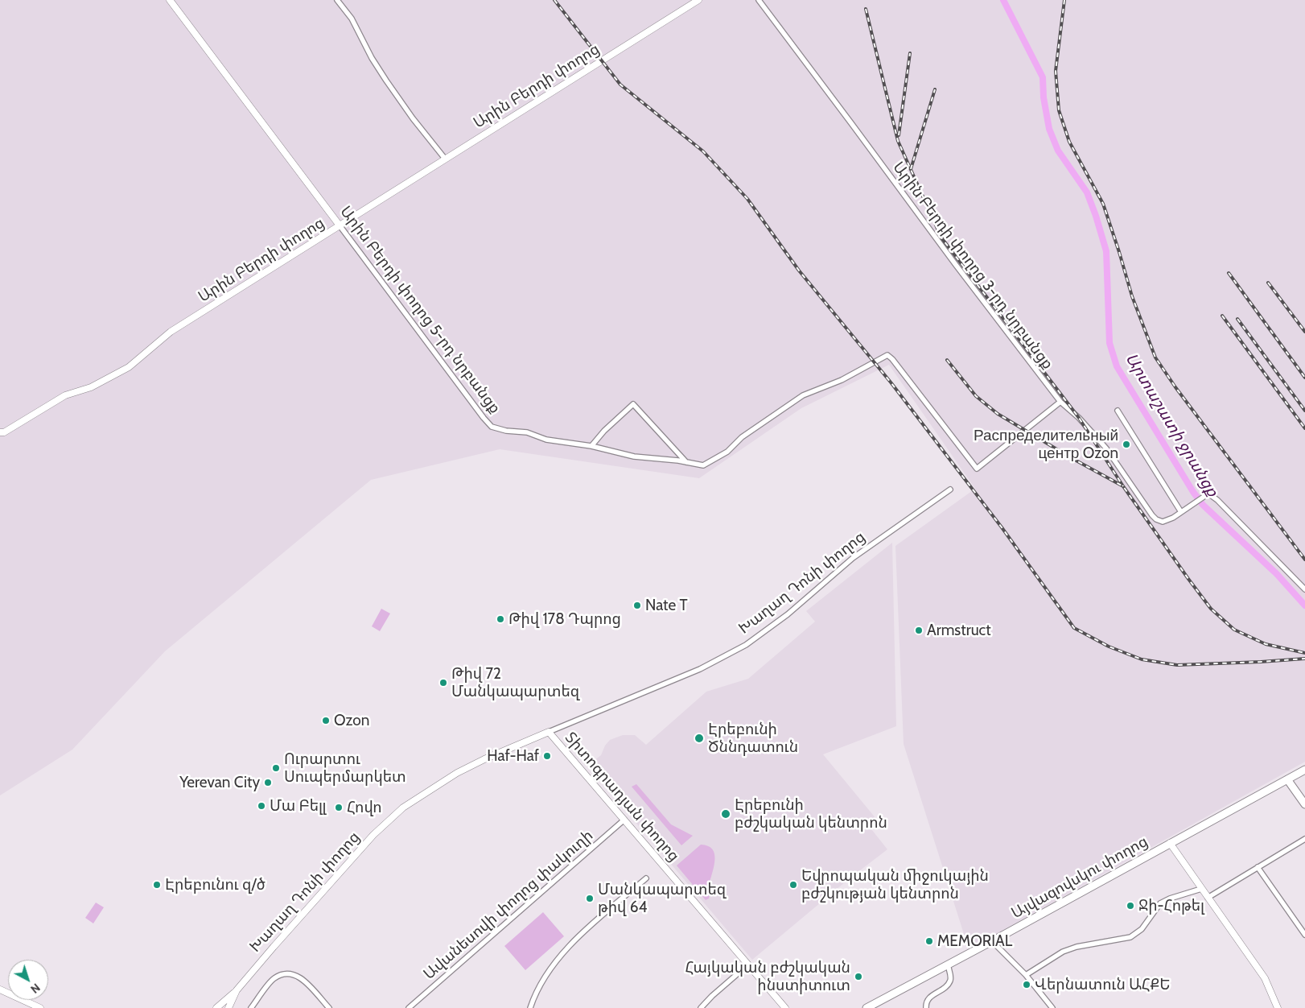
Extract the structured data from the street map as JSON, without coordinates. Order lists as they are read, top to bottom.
{
  "streets": {
    "main road": ["Այվազովսկու փողոց"],
    "street": [
      "Արին Բերդի փողոց",
      "Արին Բերդի փողոց 3-րդ նրբանցք",
      "Արին Բերդի փողոց 5-րդ նրբանցք",
      "Խաղաղ Դոնի փողոց",
      "Տիտոգրադյան փողոց",
      "Ավանեսովի փողոց փակուղի"
    ]
  },
  "crossings": [
    ["Արին Բերդի փողոց", "Արին Բերդի փողոց 5-րդ նրբանցք"],
    ["Արին Բերդի փողոց 3-րդ նրբանցք", "Արին Բերդի փողոց 5-րդ նրբանցք"],
    ["Խաղաղ Դոնի փողոց", "Տիտոգրադյան փողոց"],
    ["Տիտոգրադյան փողոց", "Ավանեսովի փողոց փակուղի"]
  ],
  "water": ["Արտաշատի ջրանցք"],
  "places": [
    "Распределительный центр Ozon",
    "Nate T",
    "Թիվ 178 Դպրոց",
    "Armstruct",
    "Թիվ 72 Մանկապարտեզ",
    "Ozon",
    "Էրեբունի Ծննդատուն",
    "Haf-Haf",
    "Ուրարտու Սուպերմարկետ",
    "Yerevan City",
    "Մա Բելլ",
    "Հովո",
    "Էրեբունի բժշկական կենտրոն",
    "Էրեբունու զ/ծ",
    "Եվրոպական միջուկային բժշկության կենտրոն",
    "Մանկապարտեզ թիվ 64",
    "Ջի-Հոթել",
    "MEMORIAL",
    "Հայկական բժշկական ինստիտուտ",
    "Վերնատուն ԱՀՔԵ"
  ],
  "north": "bottom right"
}
